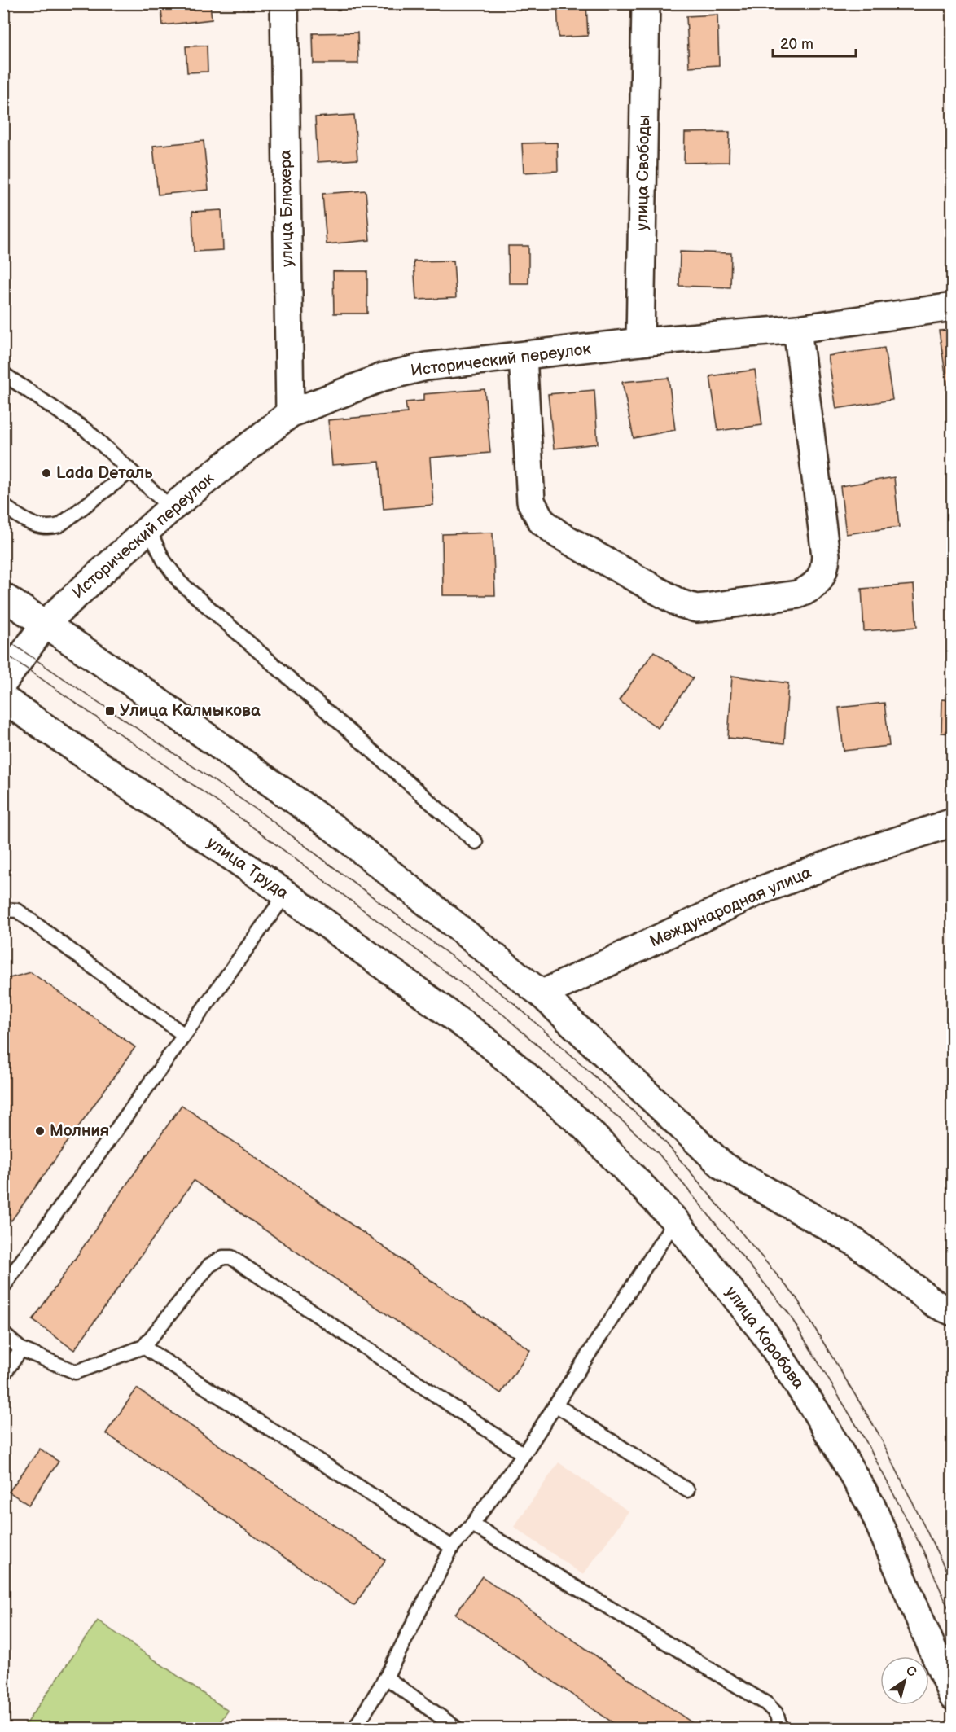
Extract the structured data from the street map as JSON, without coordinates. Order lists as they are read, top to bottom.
{
  "streets": {
    "street": [
      "улица Свободы",
      "улица Блюхера",
      "Исторический переулок",
      "улица Труда",
      "Международная улица",
      "улица Коробова"
    ]
  },
  "crossings": [
    ["улица Свободы", "Исторический переулок"],
    ["улица Блюхера", "Исторический переулок"],
    ["улица Труда", "улица Коробова"]
  ],
  "places": {
    "other": ["Lada Dеталь", "Молния"],
    "transit": ["Улица Калмыкова"]
  },
  "scale_bar": "20 m",
  "north": "top right"
}
